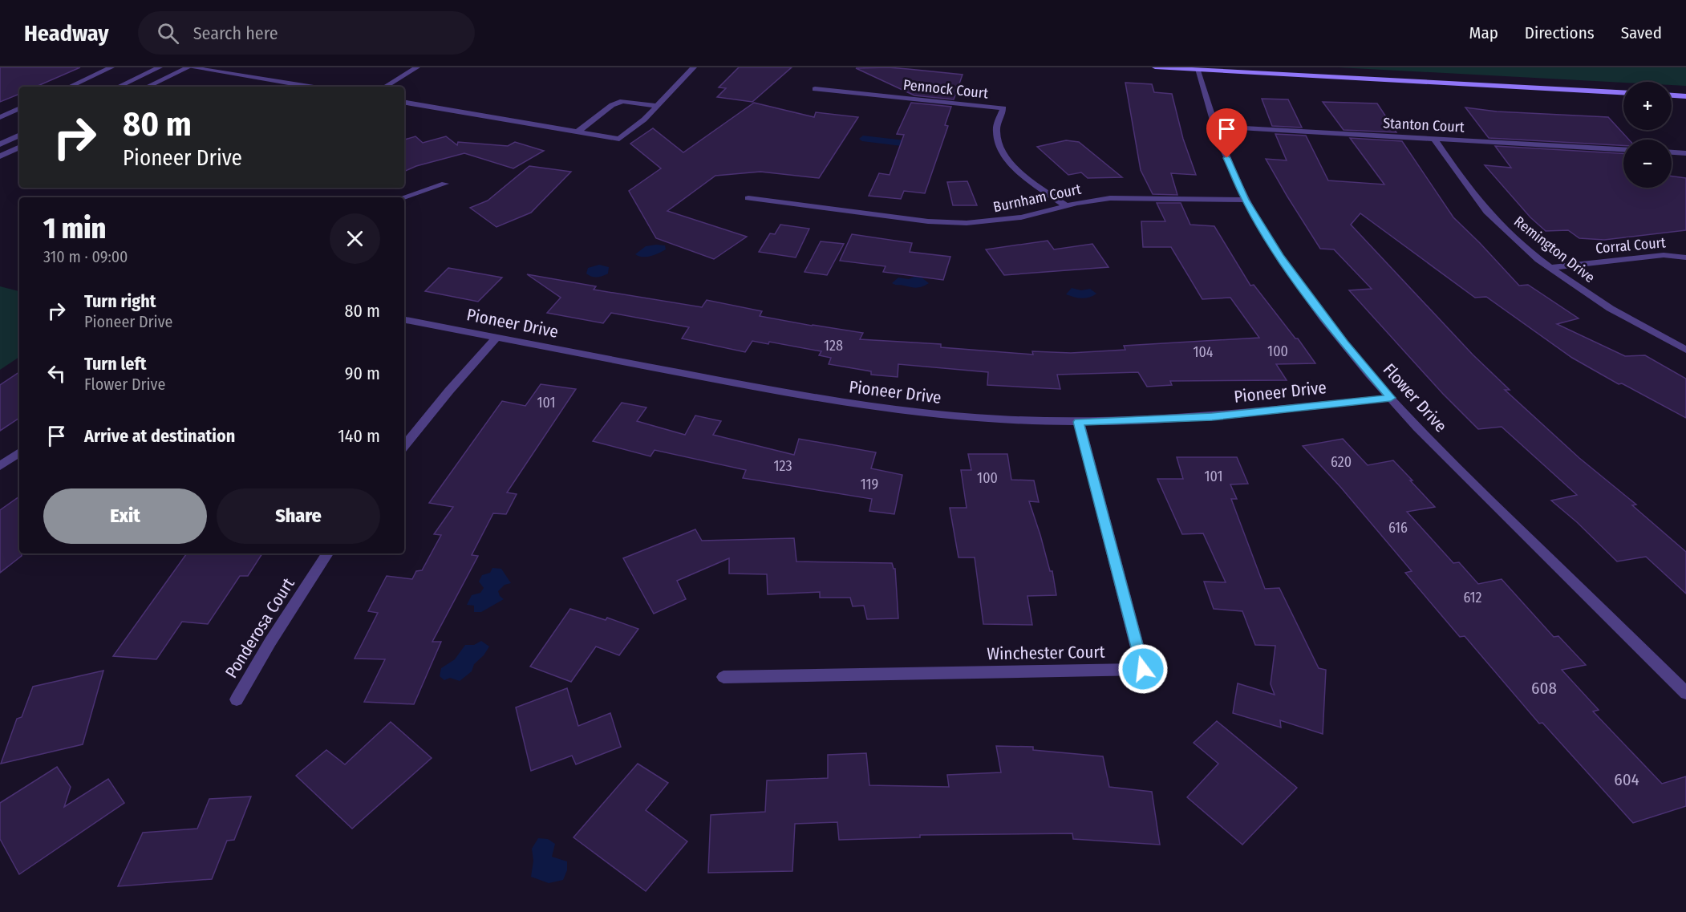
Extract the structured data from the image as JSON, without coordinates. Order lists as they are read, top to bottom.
{
  "streets": {
    "street": [
      "Pennock Court",
      "Stanton Court",
      "Burnham Court",
      "Corral Court",
      "Remington Drive",
      "Pioneer Drive",
      "Flower Drive",
      "Ponderosa Court",
      "Winchester Court"
    ]
  },
  "crossings": [
    ["Pennock Court", "Burnham Court"],
    ["Stanton Court", "Remington Drive"],
    ["Stanton Court", "Flower Drive"],
    ["Burnham Court", "Flower Drive"],
    ["Corral Court", "Remington Drive"],
    ["Pioneer Drive", "Flower Drive"],
    ["Pioneer Drive", "Winchester Court"]
  ],
  "house_numbers": [
    "128",
    "100",
    "104",
    "101",
    "620",
    "123",
    "101",
    "100",
    "119",
    "616",
    "612",
    "608",
    "604"
  ],
  "page": {
    "header": "Headway",
    "search": "Search here",
    "nav": ["Map", "Directions", "Saved"],
    "map_buttons": ["+", "−"],
    "turn": ["80 m", "Pioneer Drive"],
    "heading": ["1 min", "310 m · 09:00"],
    "list": [
      {
        "name": "Turn right",
        "note": "Pioneer Drive",
        "value": "80 m"
      },
      {
        "name": "Turn left",
        "note": "Flower Drive",
        "value": "90 m"
      },
      {
        "name": "Arrive at destination",
        "value": "140 m"
      }
    ],
    "buttons": ["Exit", "Share"]
  }
}
